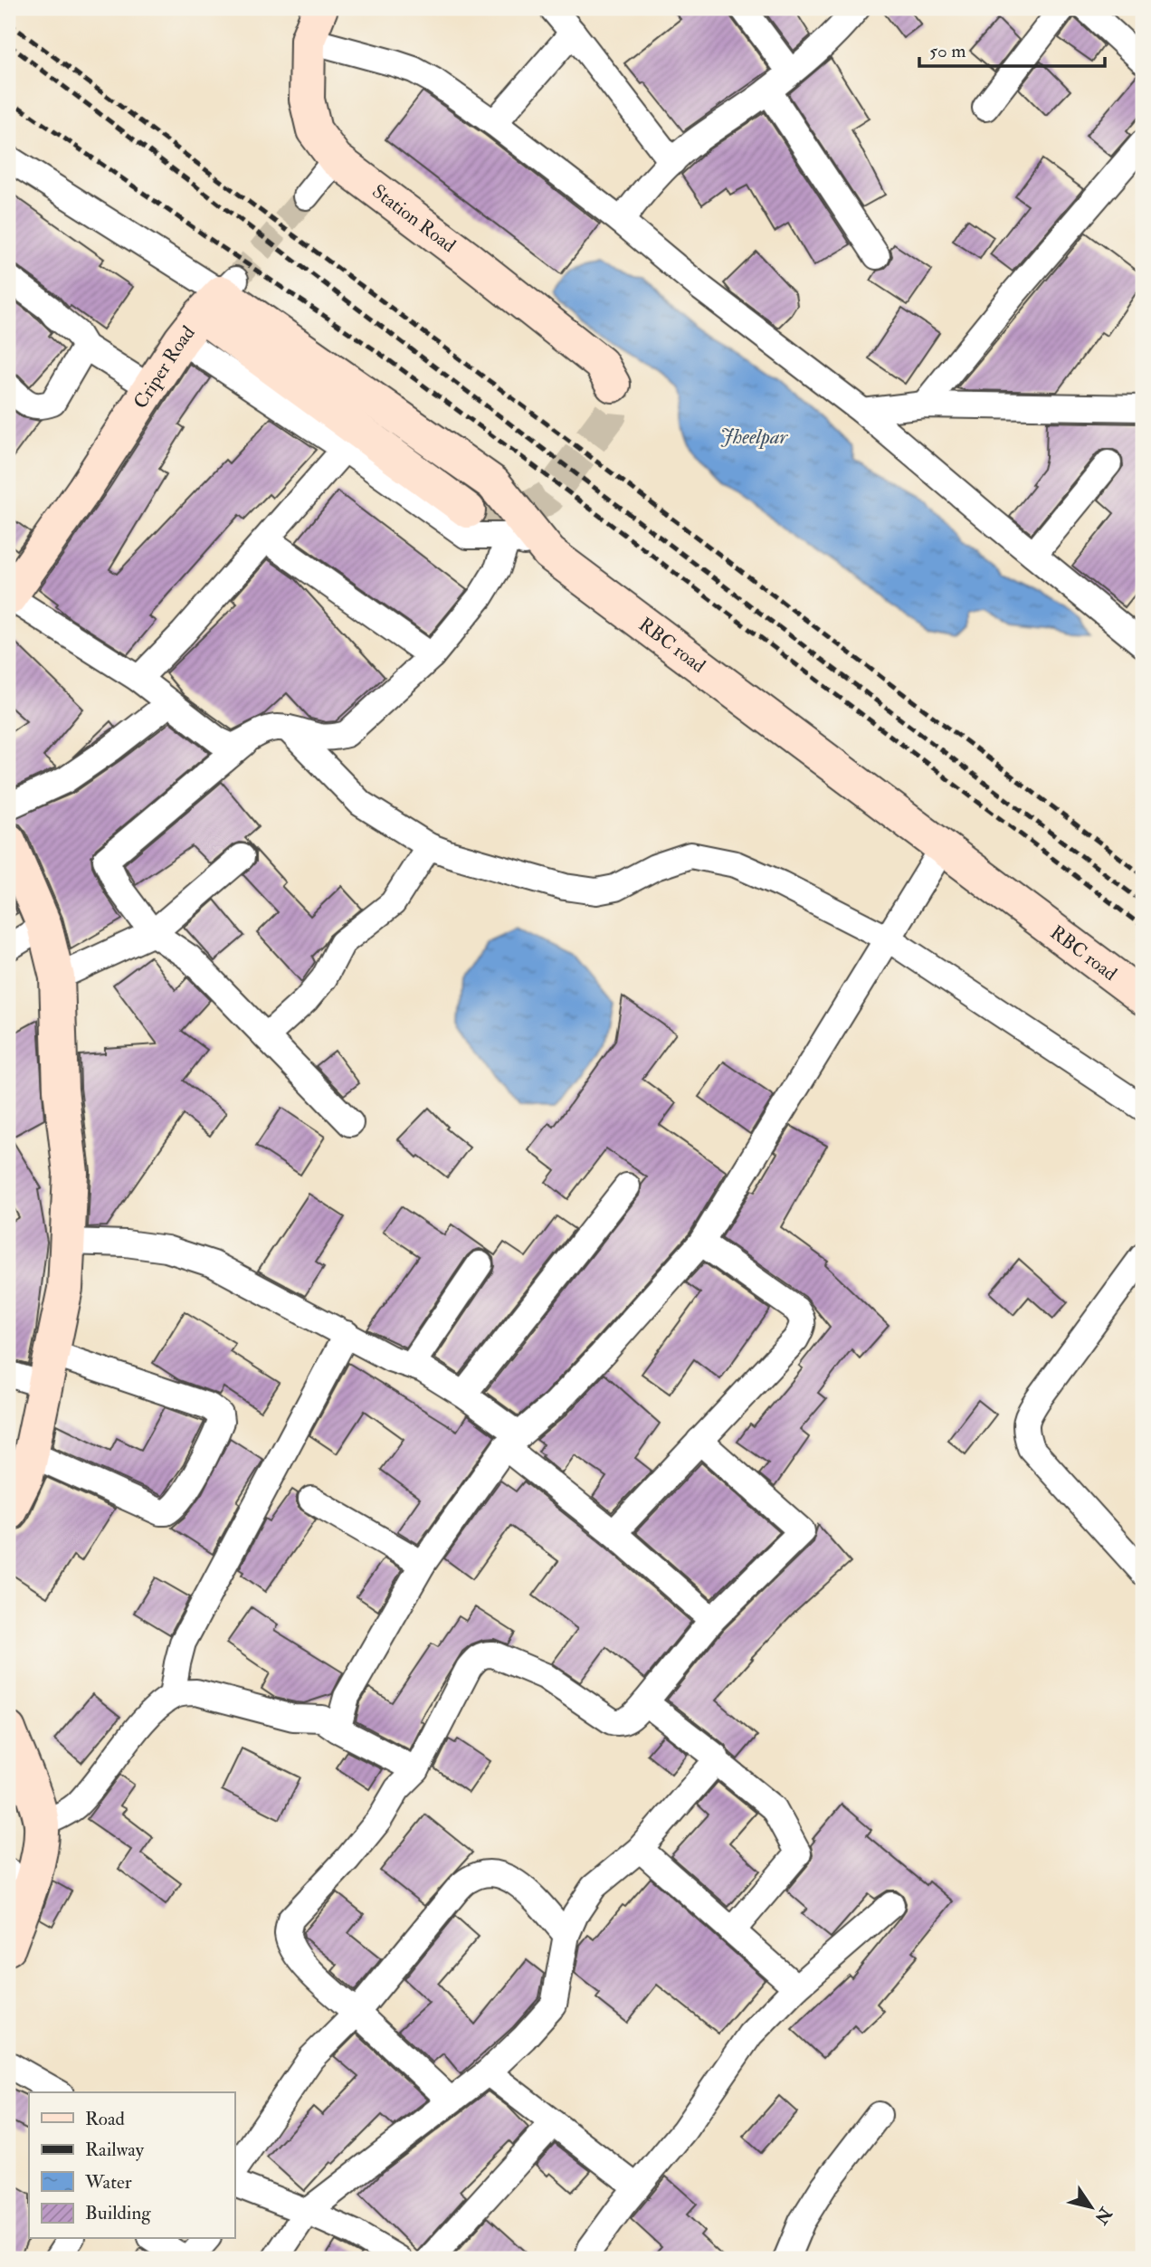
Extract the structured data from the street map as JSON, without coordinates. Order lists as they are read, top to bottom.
{
  "streets": {
    "street": ["Station Road", "Criper Road", "RBC road"]
  },
  "crossings": [
    ["Criper Road", "RBC road"]
  ],
  "water": ["Jheelpar"],
  "legend": [
    "Road",
    "Railway",
    "Water",
    "Building"
  ],
  "scale_bar": "50 m",
  "north": "bottom right"
}
